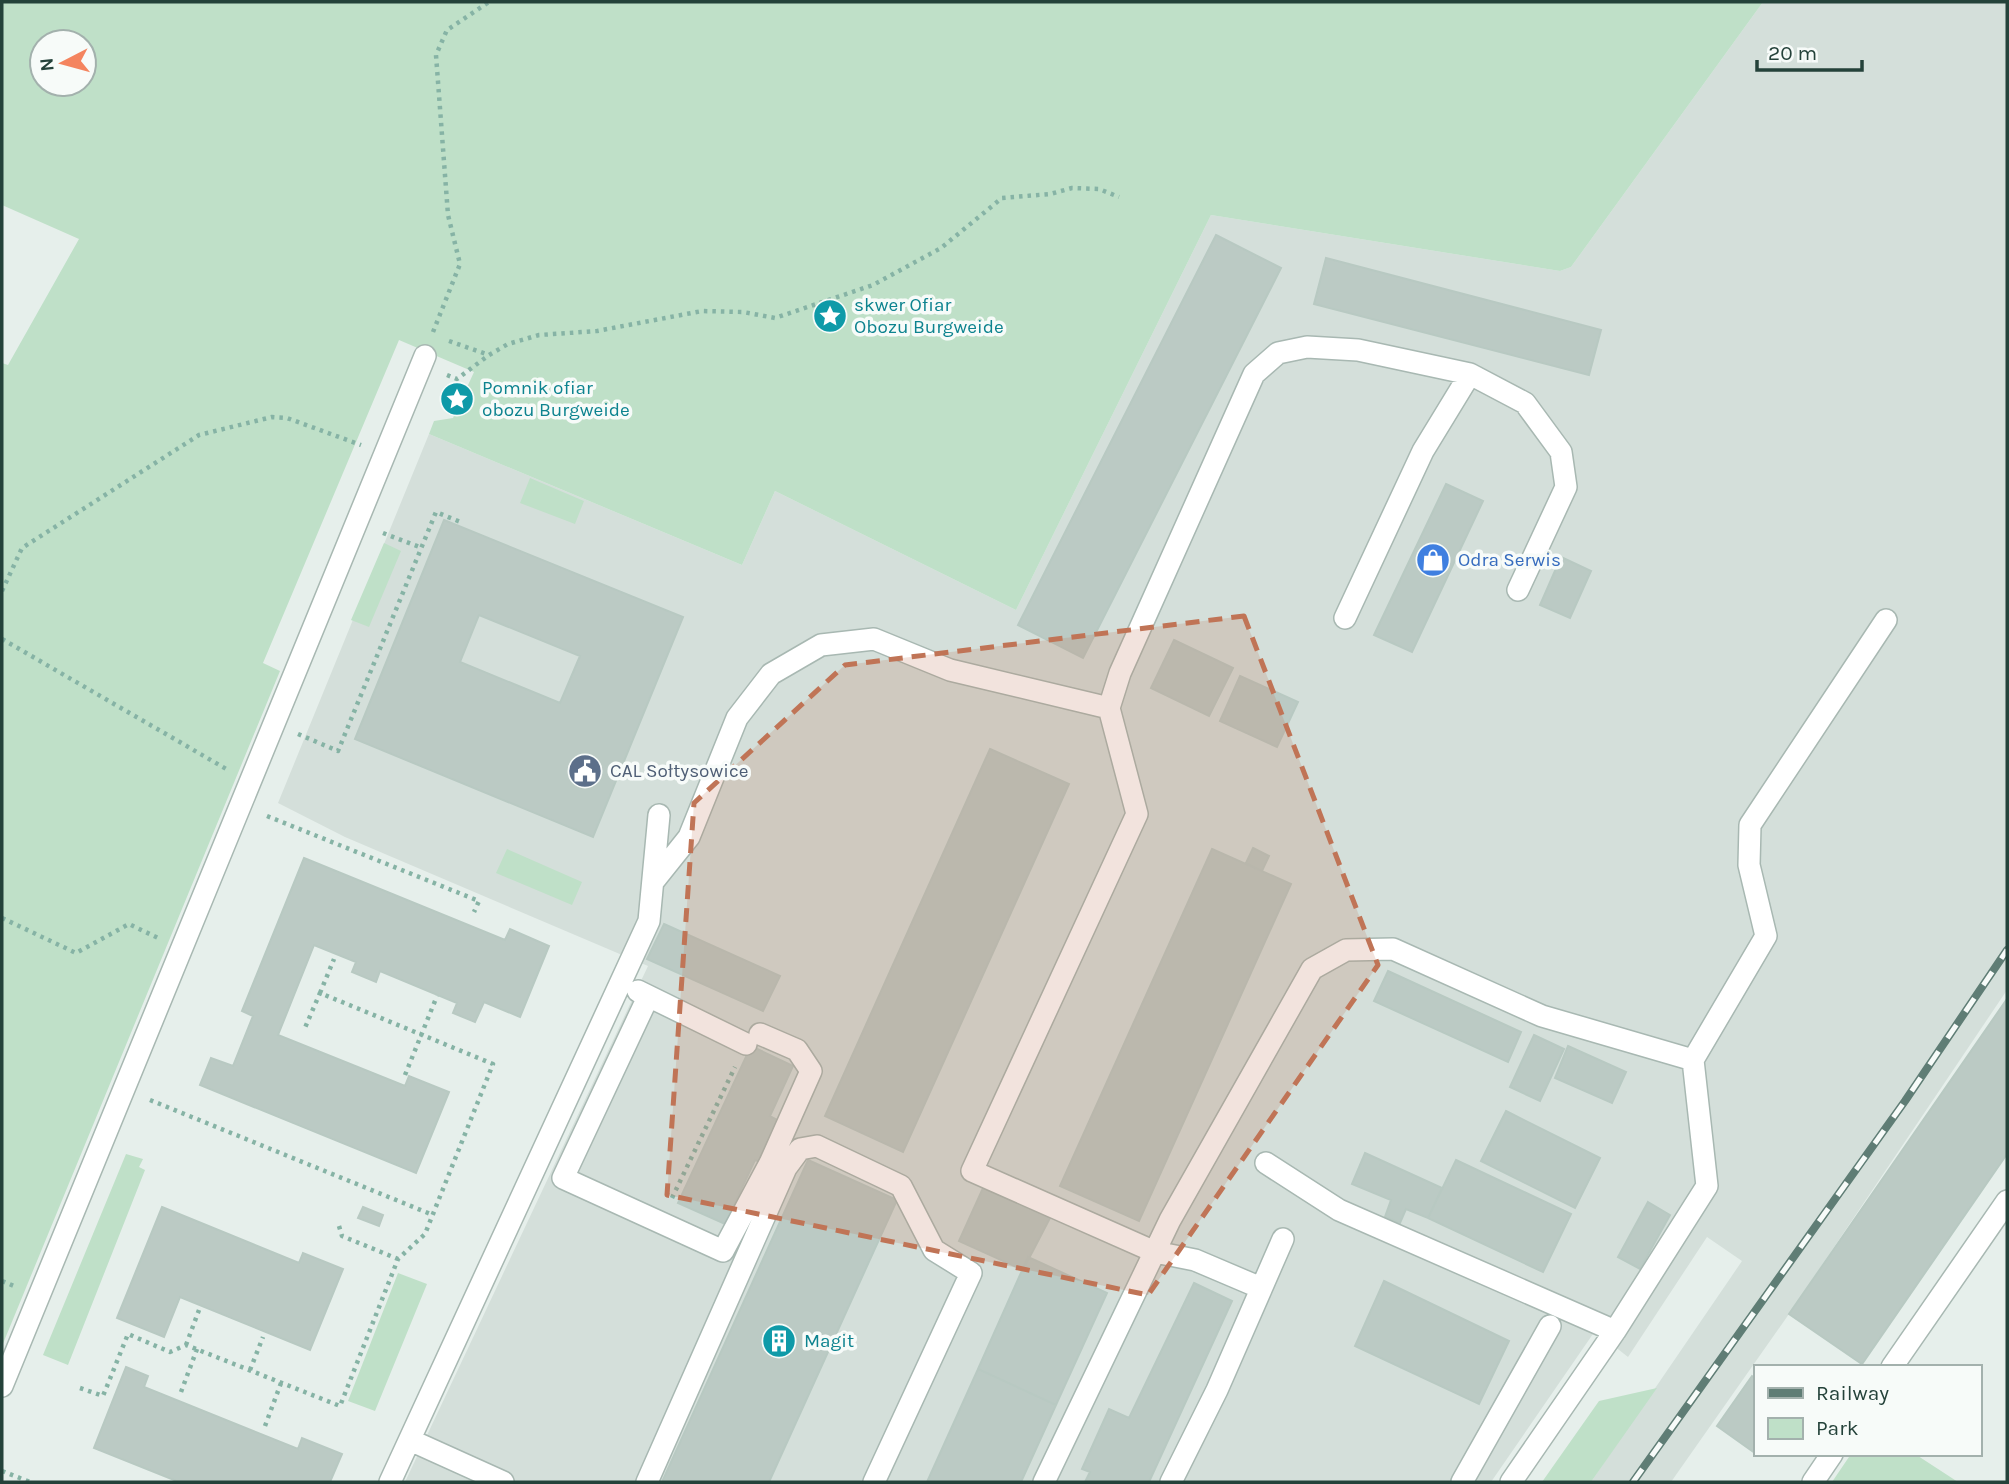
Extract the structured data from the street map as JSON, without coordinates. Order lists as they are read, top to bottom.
{
  "places": {
    "place": ["skwer Ofiar Obozu Burgweide", "Pomnik ofiar obozu Burgweide"],
    "shop": ["Odra Serwis"],
    "public building": ["CAL Sołtysowice"],
    "building": ["Magit"]
  },
  "legend": ["Railway", "Park"],
  "scale_bar": "20 m",
  "north": "left"
}
